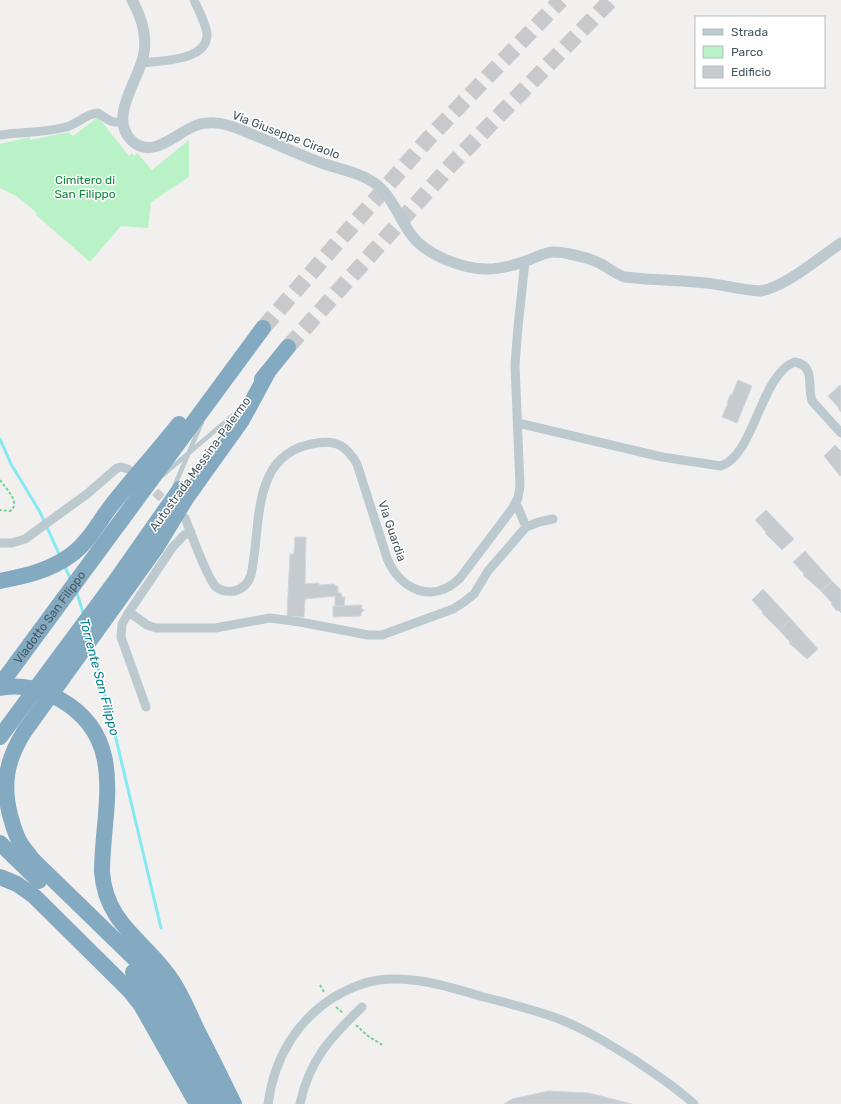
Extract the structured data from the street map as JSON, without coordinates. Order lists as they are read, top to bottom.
{
  "streets": {
    "highway": ["Autostrada Messina-Palermo", "Viadotto San Filippo"],
    "street": ["Via Giuseppe Ciraolo", "Via Guardia"]
  },
  "crossings": [
    ["Via Giuseppe Ciraolo", "Via Guardia"]
  ],
  "water": ["Torrente San Filippo"],
  "parks": ["Cimitero di San Filippo"],
  "legend": ["Strada", "Parco", "Edificio"]
}
